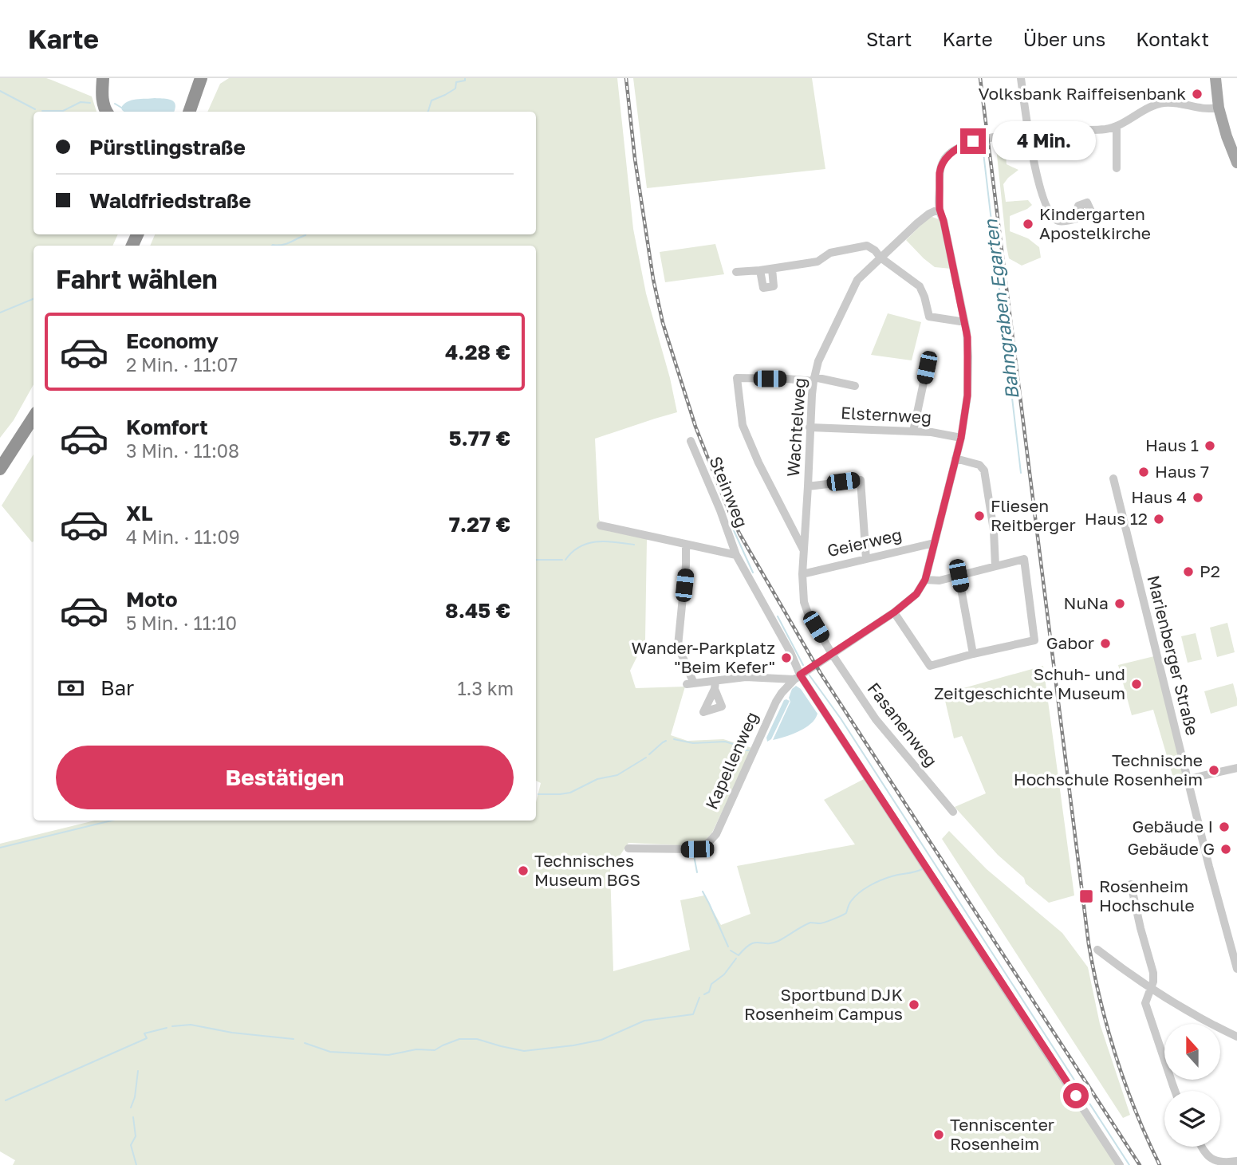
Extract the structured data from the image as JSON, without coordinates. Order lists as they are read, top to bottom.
{
  "streets": {
    "street": [
      "Elsternweg",
      "Wachtelweg",
      "Steinweg",
      "Geierweg",
      "Marienberger Straße",
      "Fasanenweg",
      "Kapellenweg"
    ]
  },
  "crossings": [
    ["Elsternweg", "Wachtelweg"],
    ["Wachtelweg", "Geierweg"],
    ["Wachtelweg", "Fasanenweg"],
    ["Wachtelweg", "Kapellenweg"],
    ["Steinweg", "Kapellenweg"],
    ["Fasanenweg", "Kapellenweg"]
  ],
  "water": ["Bahngraben Egarten"],
  "places": {
    "other": [
      "Volksbank Raiffeisenbank",
      "Kindergarten Apostelkirche",
      "Haus 1",
      "Haus 7",
      "Haus 4",
      "Fliesen Reitberger",
      "Haus 12",
      "P2",
      "NuNa",
      "Gabor",
      "Wander-Parkplatz \"Beim Kefer\"",
      "Schuh- und Zeitgeschichte Museum",
      "Technische Hochschule Rosenheim",
      "Gebäude I",
      "Gebäude G",
      "Technisches Museum BGS",
      "Sportbund DJK Rosenheim Campus",
      "Tenniscenter Rosenheim"
    ],
    "transit": ["Rosenheim Hochschule"]
  },
  "north": "top",
  "page": {
    "header": "Karte",
    "nav": [
      "Start",
      "Karte",
      "Über uns",
      "Kontakt"
    ],
    "banner": ["Pürstlingstraße", "Waldfriedstraße"],
    "bubble": "4 Min.",
    "heading": "Fahrt wählen",
    "list": [
      {
        "name": "Economy",
        "note": "2 Min. · 11:07",
        "value": "4.28 €"
      },
      {
        "name": "Komfort",
        "note": "3 Min. · 11:08",
        "value": "5.77 €"
      },
      {
        "name": "XL",
        "note": "4 Min. · 11:09",
        "value": "7.27 €"
      },
      {
        "name": "Moto",
        "note": "5 Min. · 11:10",
        "value": "8.45 €"
      }
    ],
    "pay": ["Bar", "1.3 km"],
    "buttons": "Bestätigen"
  }
}
